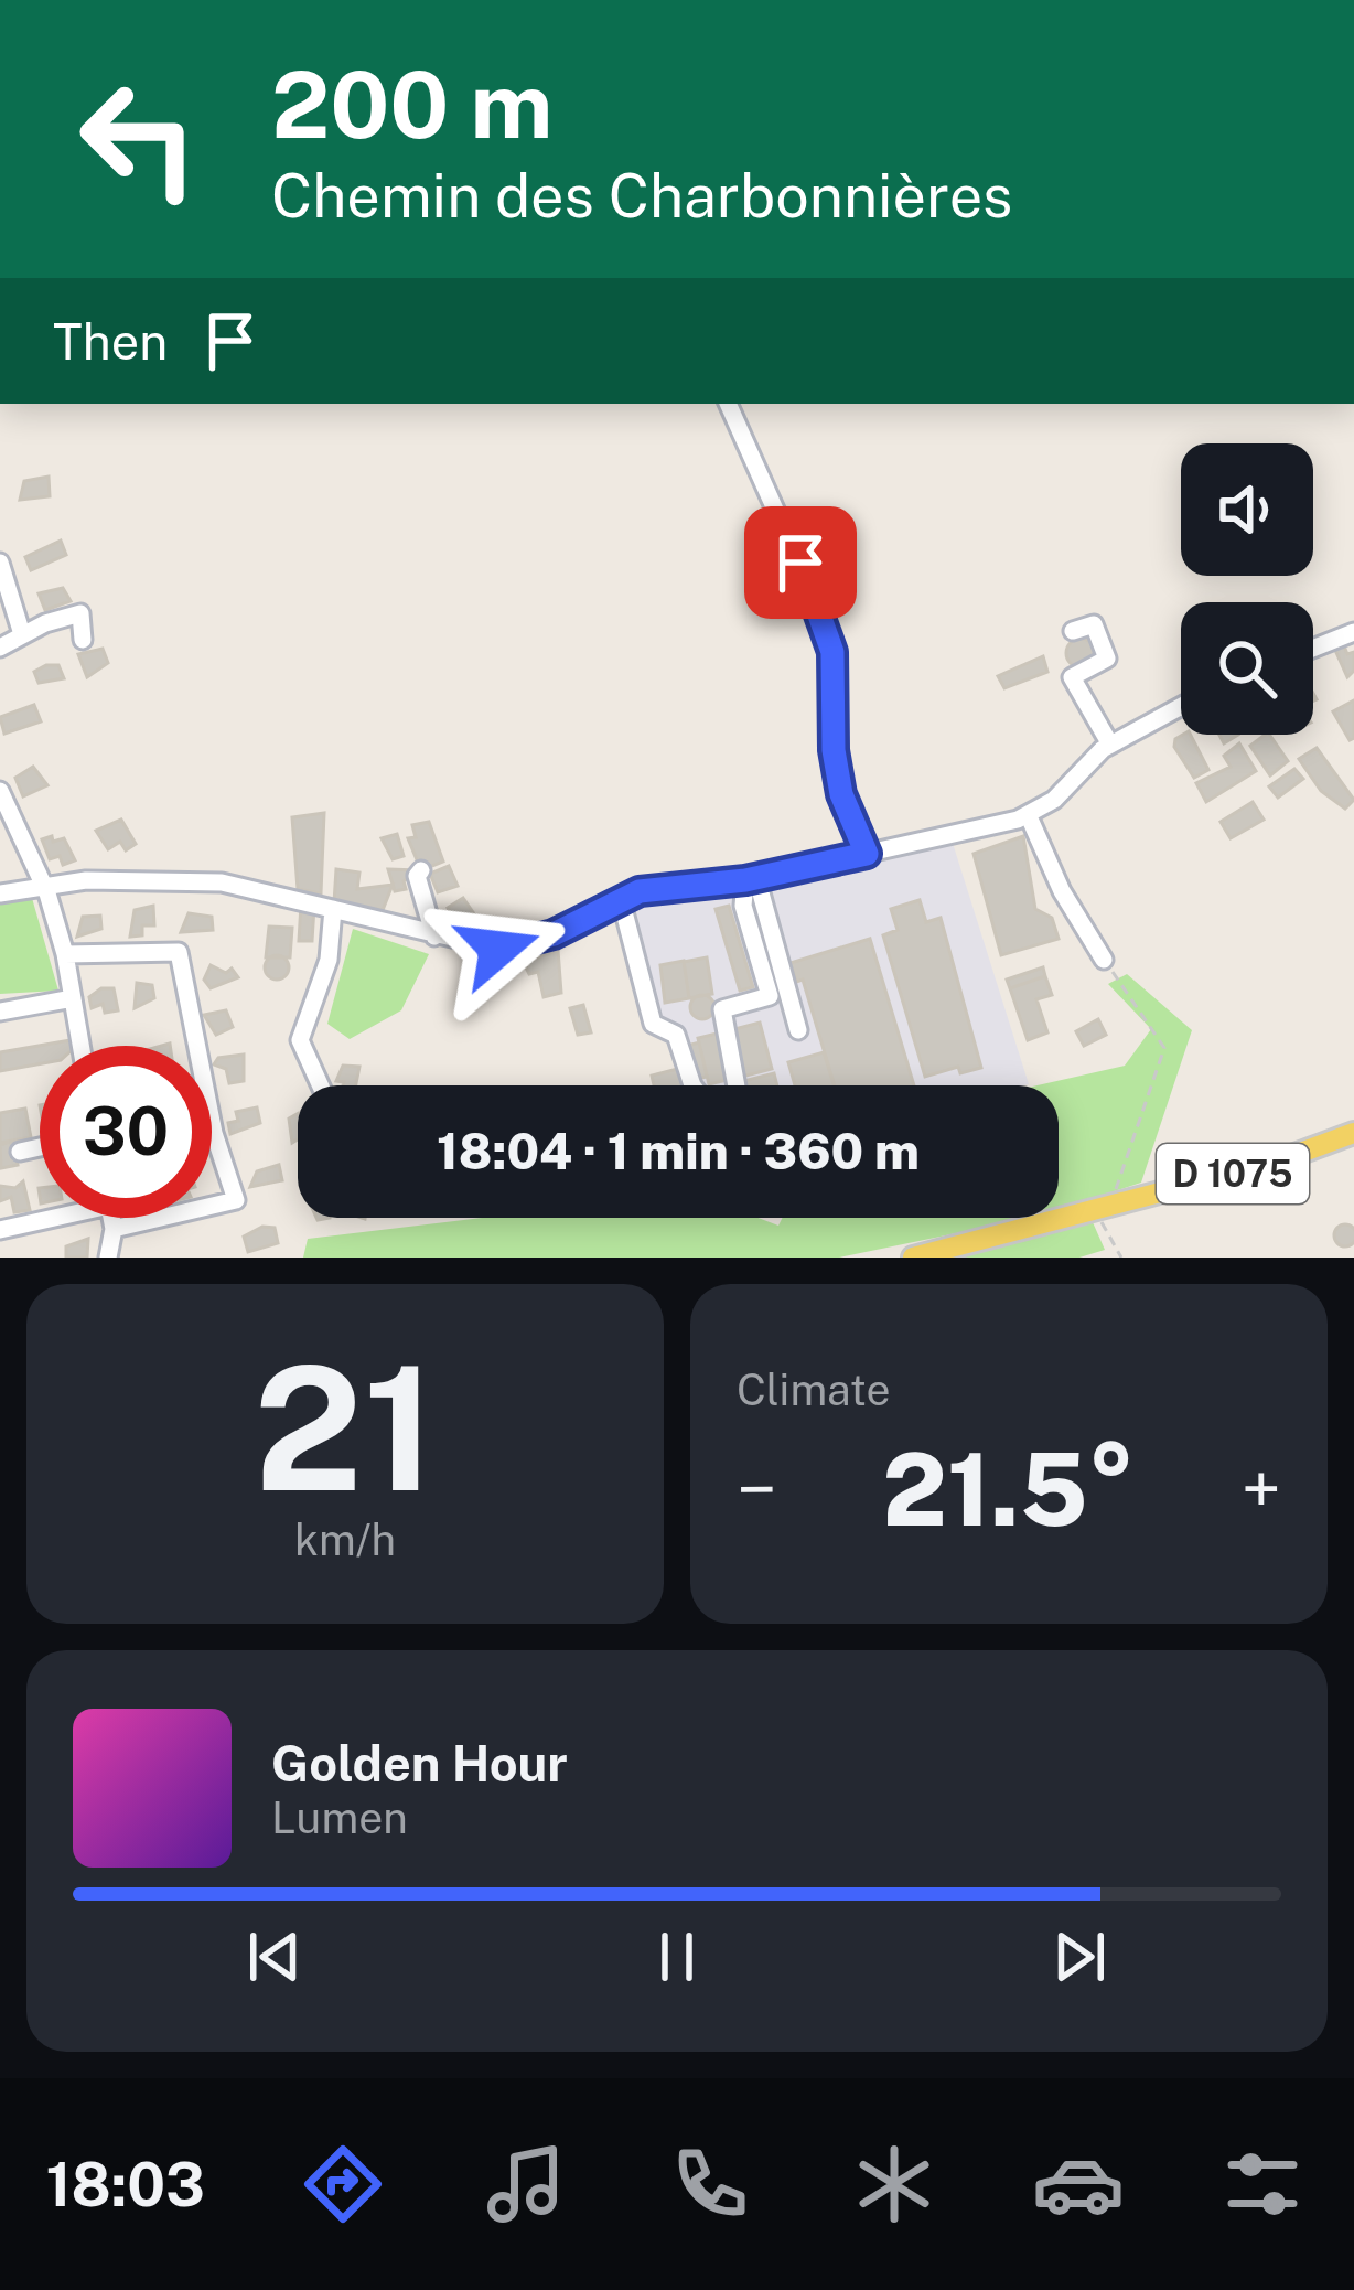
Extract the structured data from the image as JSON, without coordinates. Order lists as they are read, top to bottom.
{
  "streets": {
    "main road": ["D 1075"]
  },
  "page": {
    "turn": ["200 m", "Chemin des Charbonnières"],
    "then": "Then",
    "limit": "30",
    "trip": "18:04 · 1 min · 360 m",
    "tile": [
      ["21", "km/h"],
      "Climate"
    ],
    "heat": ["−", "21.5°", "+"],
    "song": ["Golden Hour", "Lumen"],
    "tabs": "18:03"
  }
}
